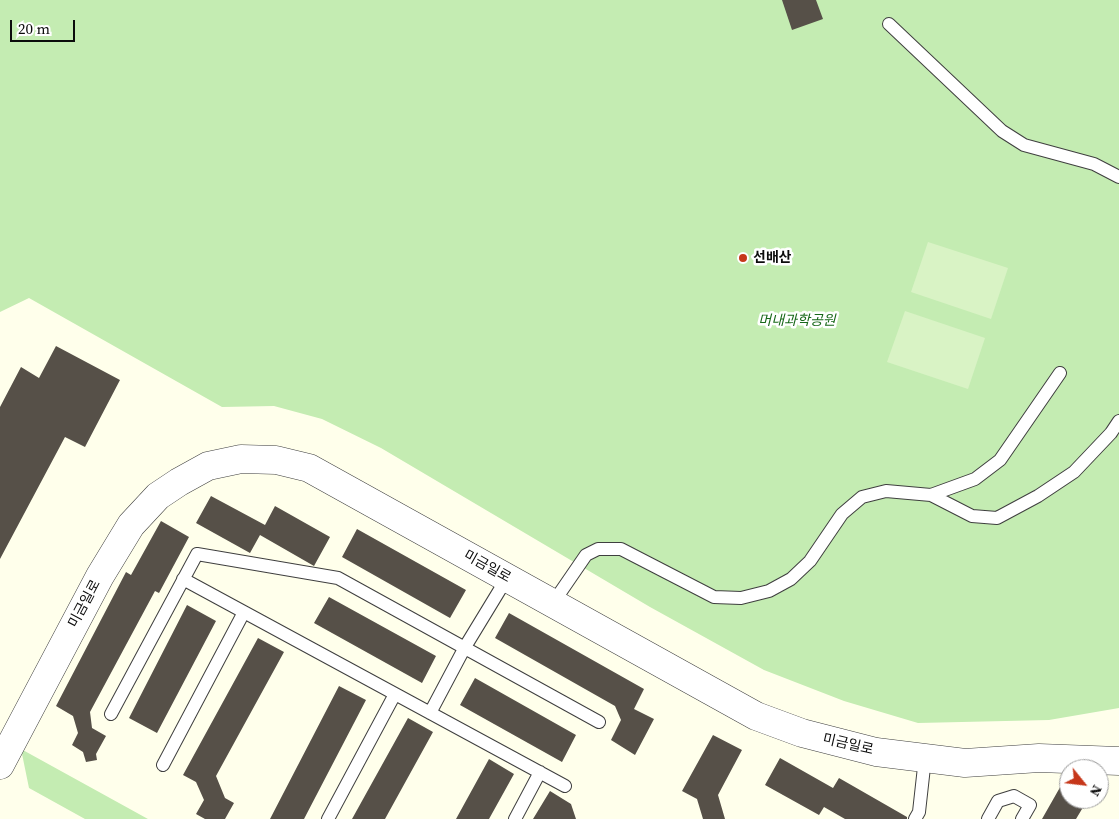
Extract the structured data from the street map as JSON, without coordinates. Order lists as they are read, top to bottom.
{
  "streets": {
    "street": ["미금일로"]
  },
  "parks": ["머내과학공원"],
  "places": ["선배산"],
  "scale_bar": "20 m",
  "north": "bottom right"
}
